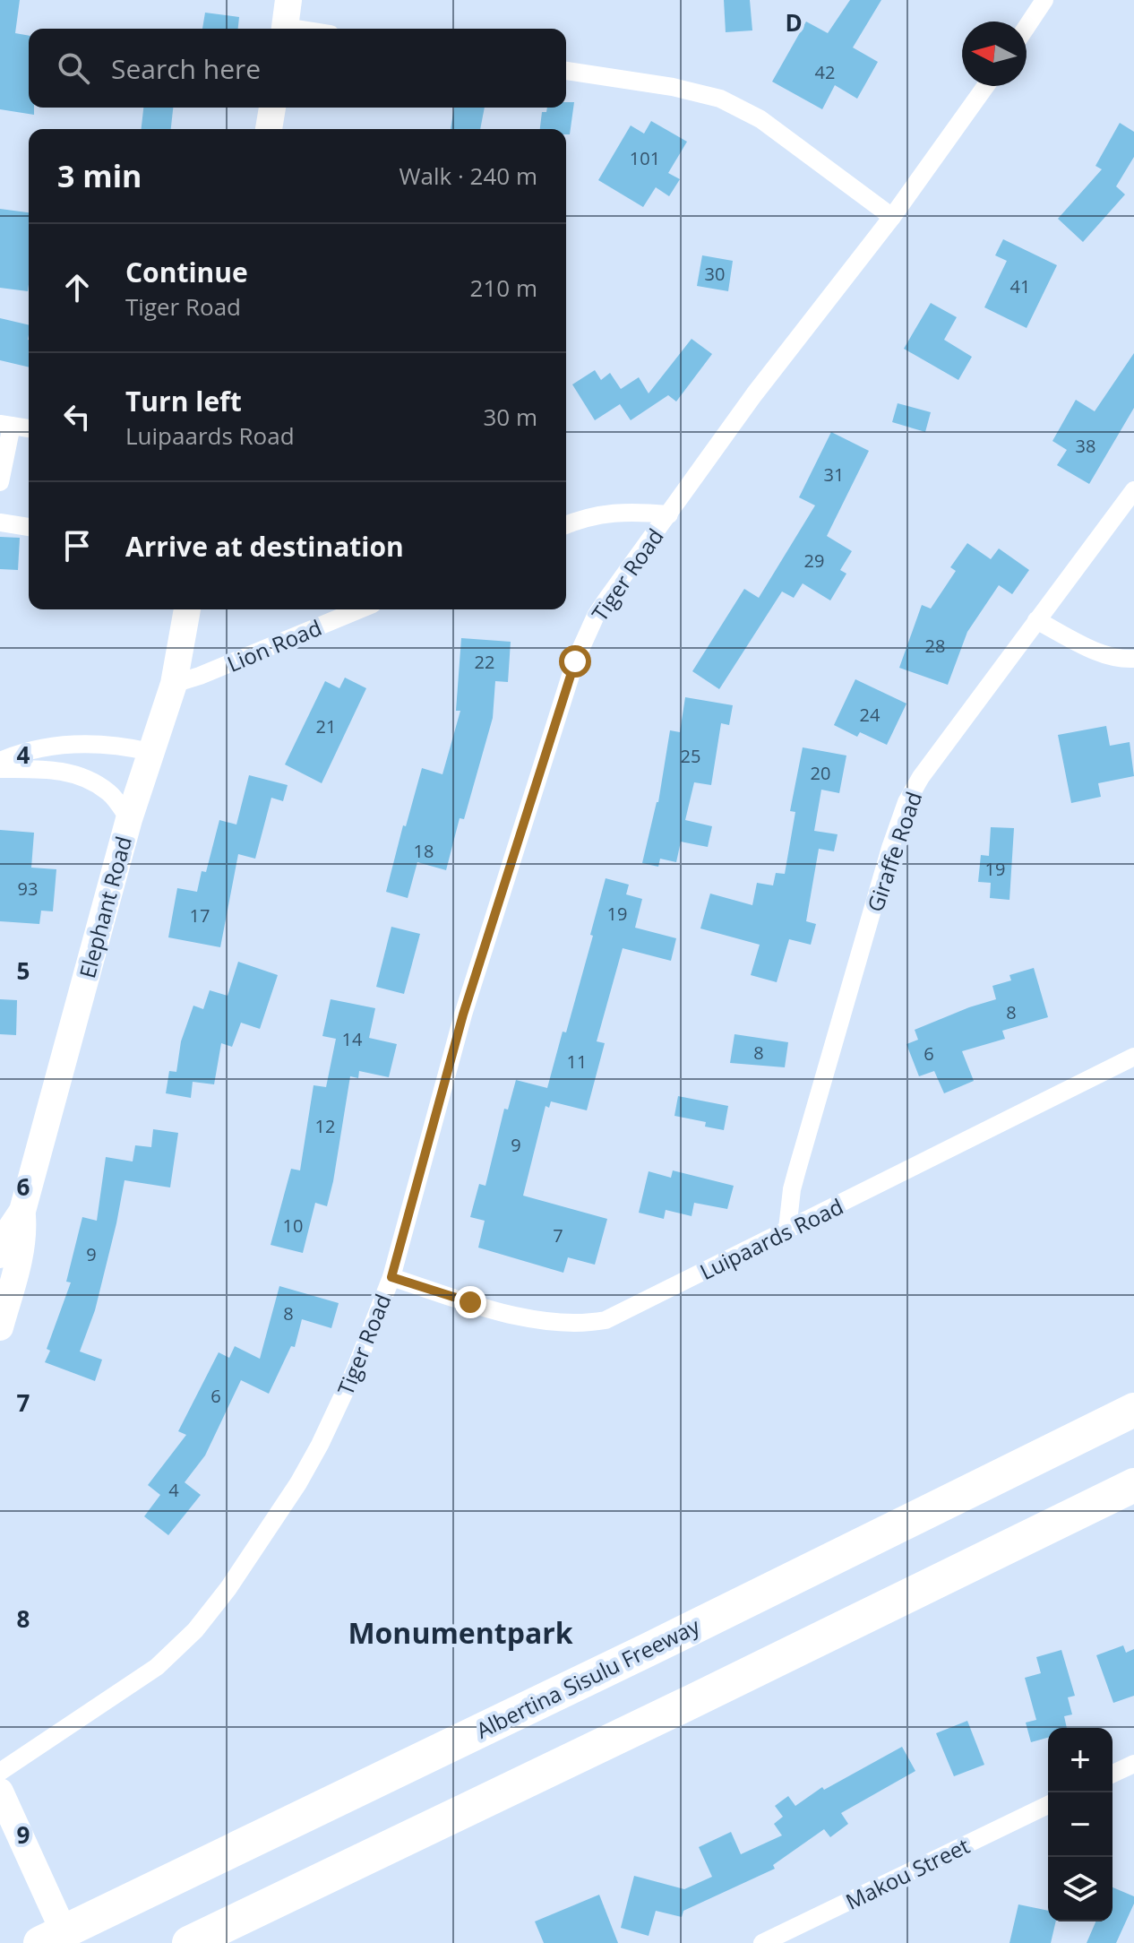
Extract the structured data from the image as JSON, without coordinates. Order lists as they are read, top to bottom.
{
  "streets": {
    "highway": ["Albertina Sisulu Freeway"],
    "street": [
      "Tiger Road",
      "Lion Road",
      "Giraffe Road",
      "Elephant Road",
      "Luipaards Road",
      "Makou Street"
    ]
  },
  "crossings": [
    ["Tiger Road", "Luipaards Road"],
    ["Lion Road", "Elephant Road"],
    ["Giraffe Road", "Luipaards Road"]
  ],
  "districts": ["Monumentpark"],
  "house_numbers": [
    "42",
    "101",
    "30",
    "41",
    "38",
    "31",
    "29",
    "28",
    "22",
    "24",
    "21",
    "25",
    "20",
    "18",
    "19",
    "93",
    "19",
    "17",
    "8",
    "14",
    "8",
    "6",
    "11",
    "12",
    "9",
    "10",
    "7",
    "9",
    "8",
    "6",
    "4"
  ],
  "north": "left",
  "page": {
    "search": "Search here",
    "heading": ["3 min", "Walk · 240 m"],
    "list": [
      ["Continue", "Tiger Road", "210 m"],
      ["Turn left", "Luipaards Road", "30 m"],
      "Arrive at destination"
    ],
    "map_buttons": ["+", "−"]
  },
  "grid": {
    "columns": ["D"],
    "rows": [
      "4",
      "5",
      "6",
      "7",
      "8",
      "9"
    ]
  }
}
